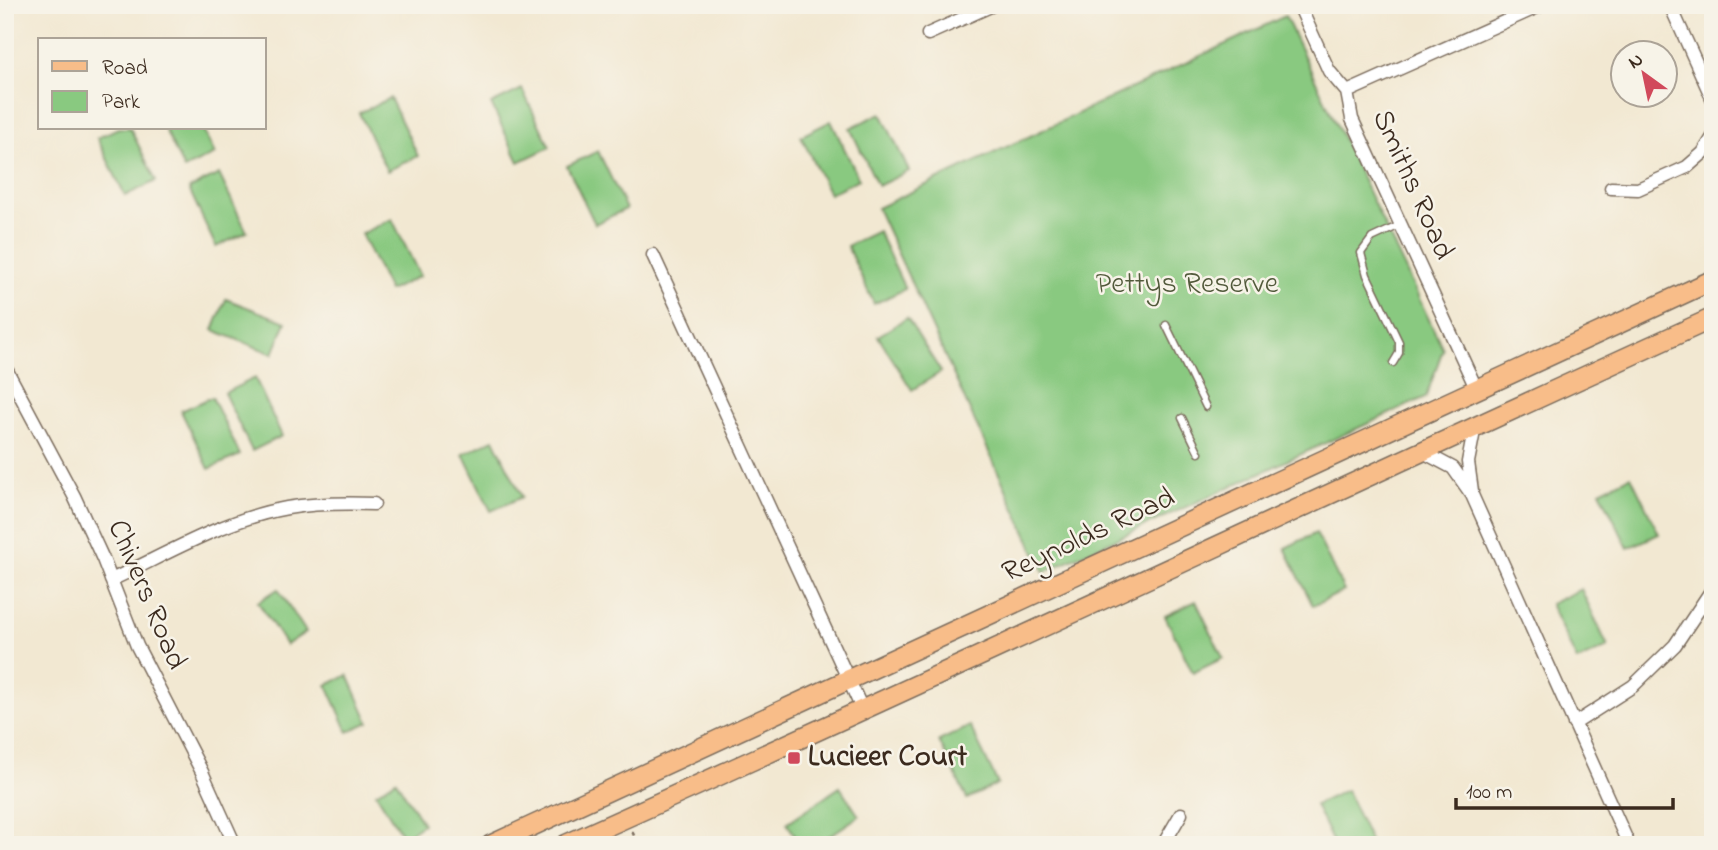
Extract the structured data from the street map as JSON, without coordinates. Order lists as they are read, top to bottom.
{
  "streets": {
    "main road": ["Reynolds Road"],
    "street": ["Smiths Road", "Chivers Road"]
  },
  "crossings": [
    ["Smiths Road", "Reynolds Road"]
  ],
  "parks": ["Pettys Reserve"],
  "places": {
    "transit": ["Lucieer Court"]
  },
  "legend": ["Road", "Park"],
  "scale_bar": "100 m",
  "north": "top left"
}
